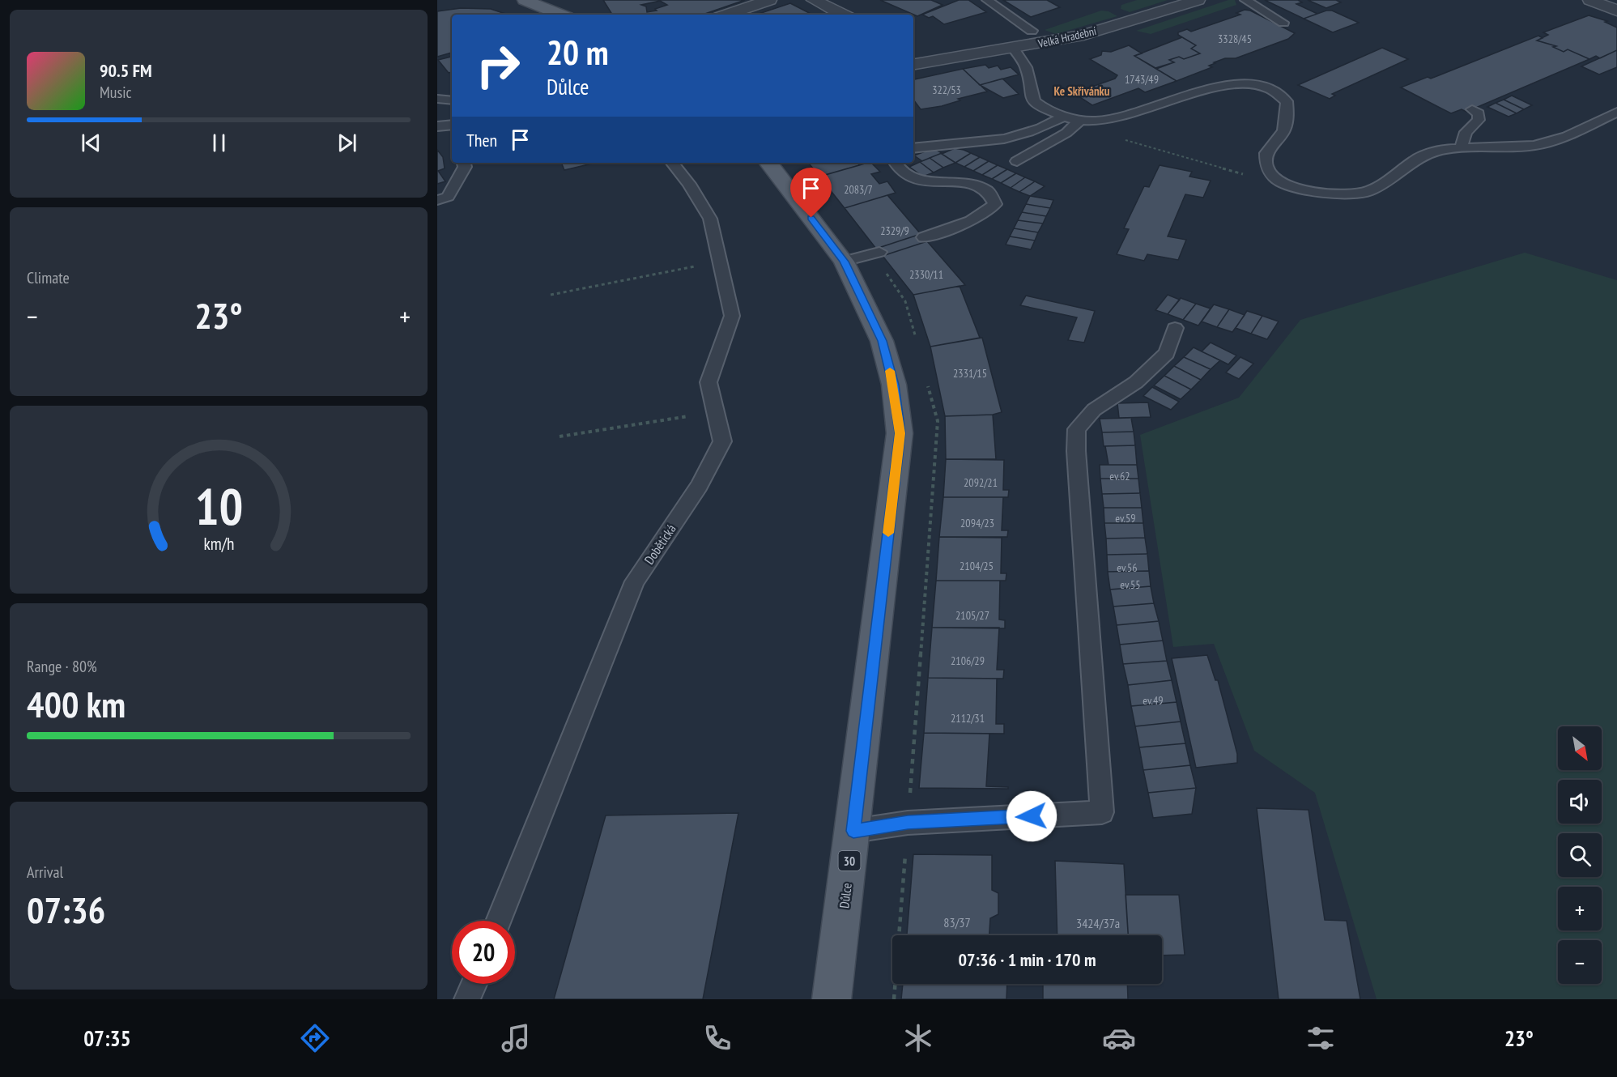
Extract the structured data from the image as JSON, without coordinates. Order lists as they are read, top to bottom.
{
  "streets": {
    "main road": ["30", "Důlce"],
    "street": ["Velká Hradební"],
    "lane": ["Dobětická"]
  },
  "districts": ["Ke Skřivánku"],
  "house_numbers": [
    "3328/45",
    "1743/49",
    "322/53",
    "2083/7",
    "2329/9",
    "2330/11",
    "2331/15",
    "ev.62",
    "2092/21",
    "ev.59",
    "2094/23",
    "2104/25",
    "ev.56",
    "ev.55",
    "2105/27",
    "2106/29",
    "ev.49",
    "2112/31",
    "83/37",
    "3424/37a"
  ],
  "north": "bottom right",
  "page": {
    "turn": ["20 m", "Důlce"],
    "song": ["90.5 FM", "Music"],
    "then": "Then",
    "tile": [
      "Climate",
      ["Range · 80%", "400 km"],
      ["Arrival", "07:36"]
    ],
    "heat": ["−", "23°", "+"],
    "map_buttons": ["+", "−"],
    "limit": "20",
    "trip": "07:36 · 1 min · 170 m",
    "tabs": ["07:35", "23°"],
    "gauge": ["10", "km/h"]
  }
}
